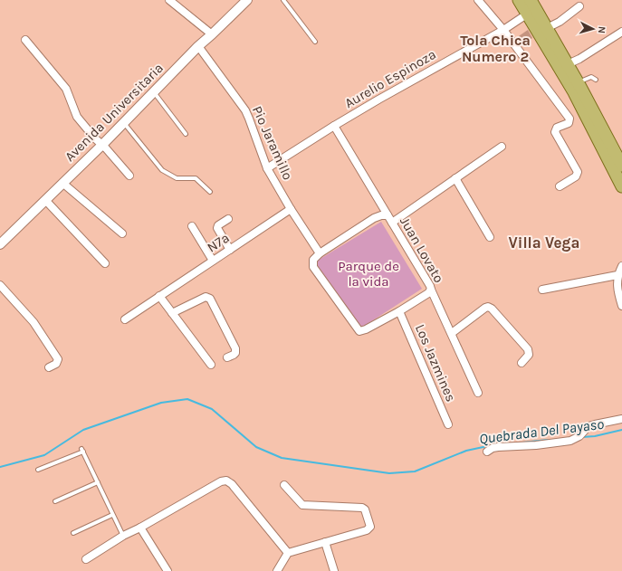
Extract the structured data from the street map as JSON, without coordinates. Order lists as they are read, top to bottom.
{
  "streets": {
    "street": [
      "Aurelio Espinoza",
      "Avenida Universitaria",
      "Pio Jaramillo",
      "N7a",
      "Juan Lovato",
      "Los Jazmines"
    ]
  },
  "crossings": [
    ["Aurelio Espinoza", "Pio Jaramillo"],
    ["Aurelio Espinoza", "Juan Lovato"],
    ["Avenida Universitaria", "Pio Jaramillo"],
    ["Pio Jaramillo", "N7a"]
  ],
  "districts": ["Tola Chica Numero 2", "Villa Vega"],
  "water": ["Quebrada Del Payaso"],
  "parks": ["Parque de la vida"],
  "north": "right"
}
